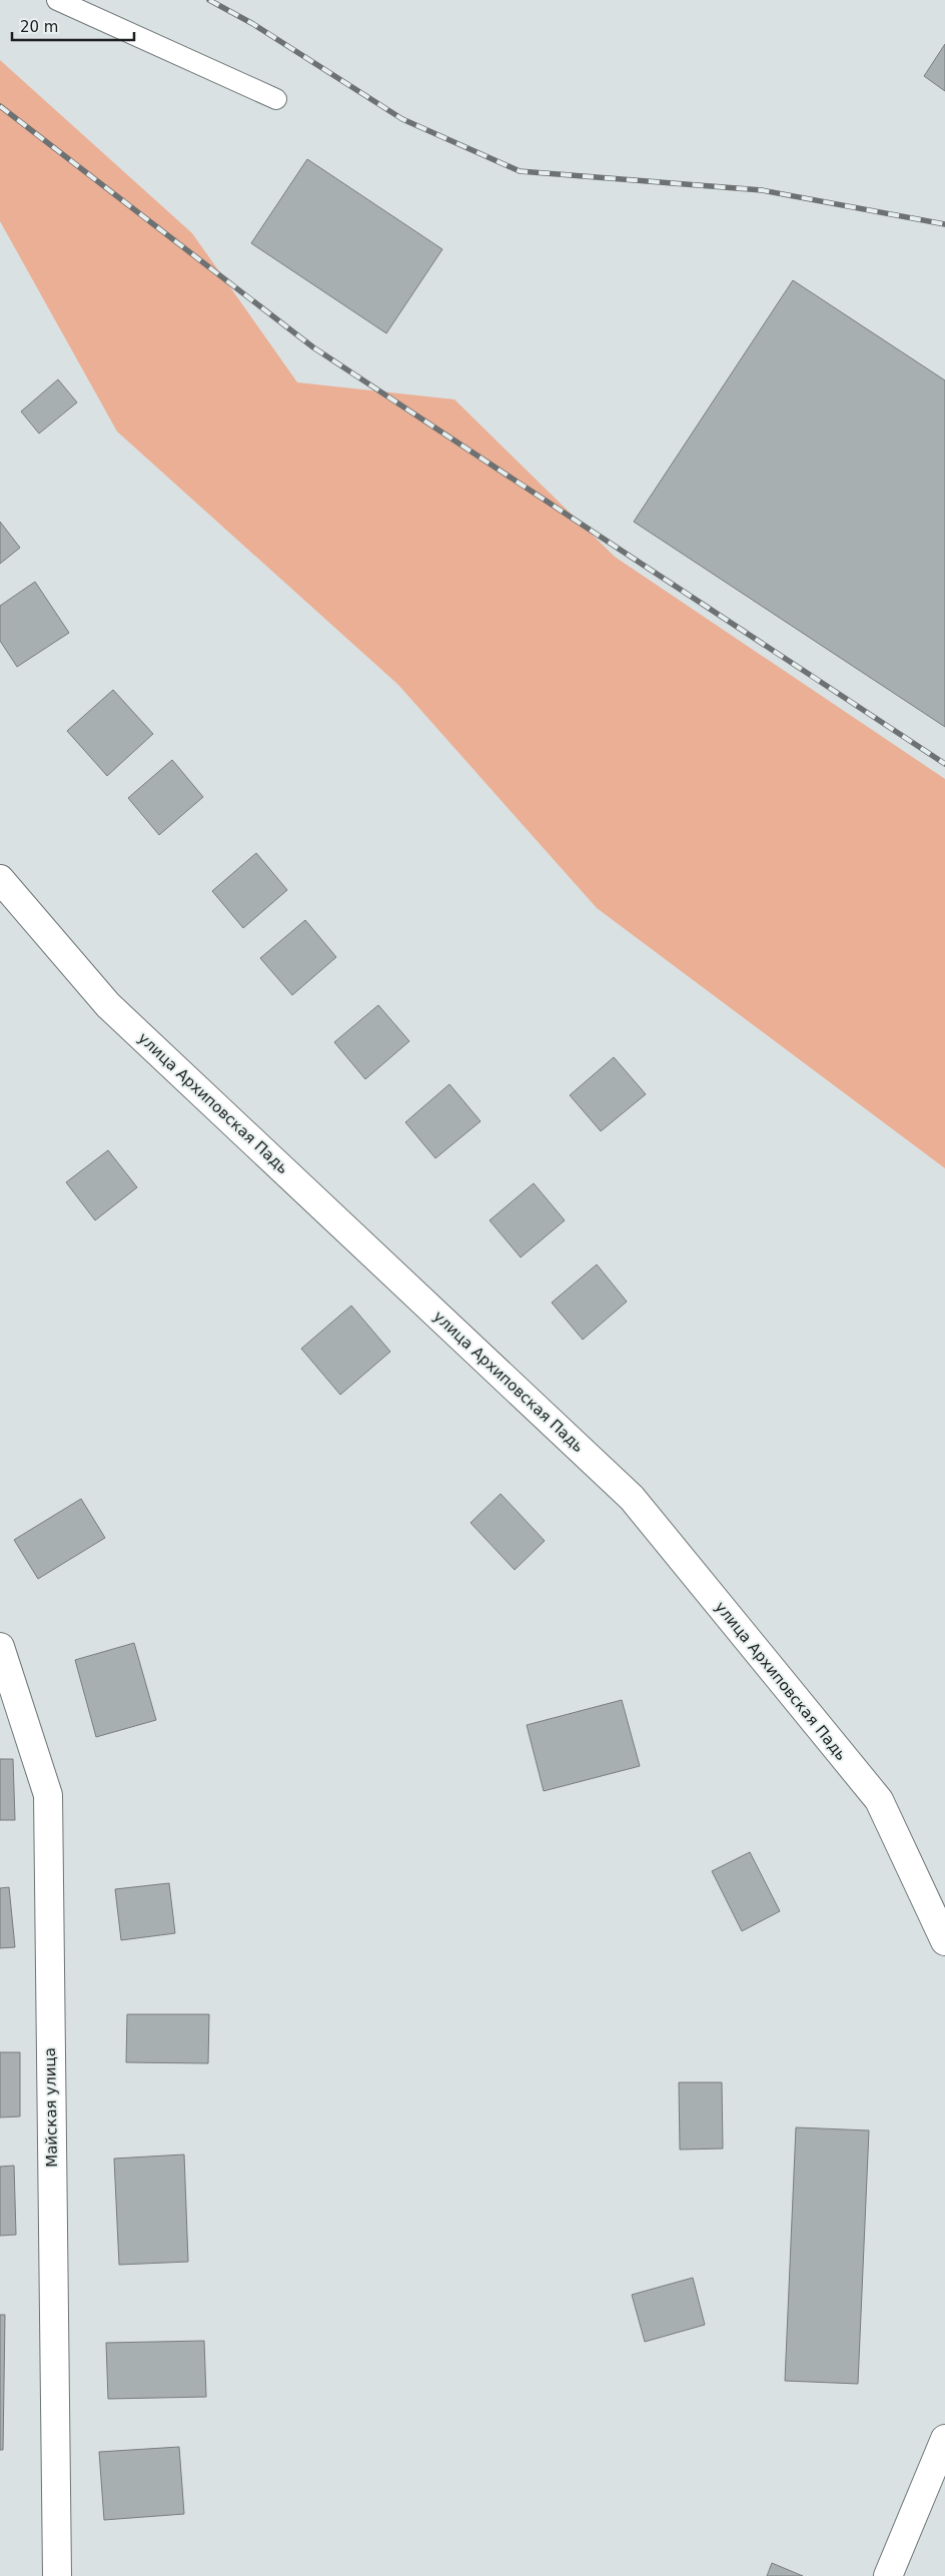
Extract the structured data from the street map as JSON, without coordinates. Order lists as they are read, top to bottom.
{
  "streets": {
    "street": ["улица Архиповская Падь", "Майская улица"]
  },
  "scale_bar": "20 m"
}
